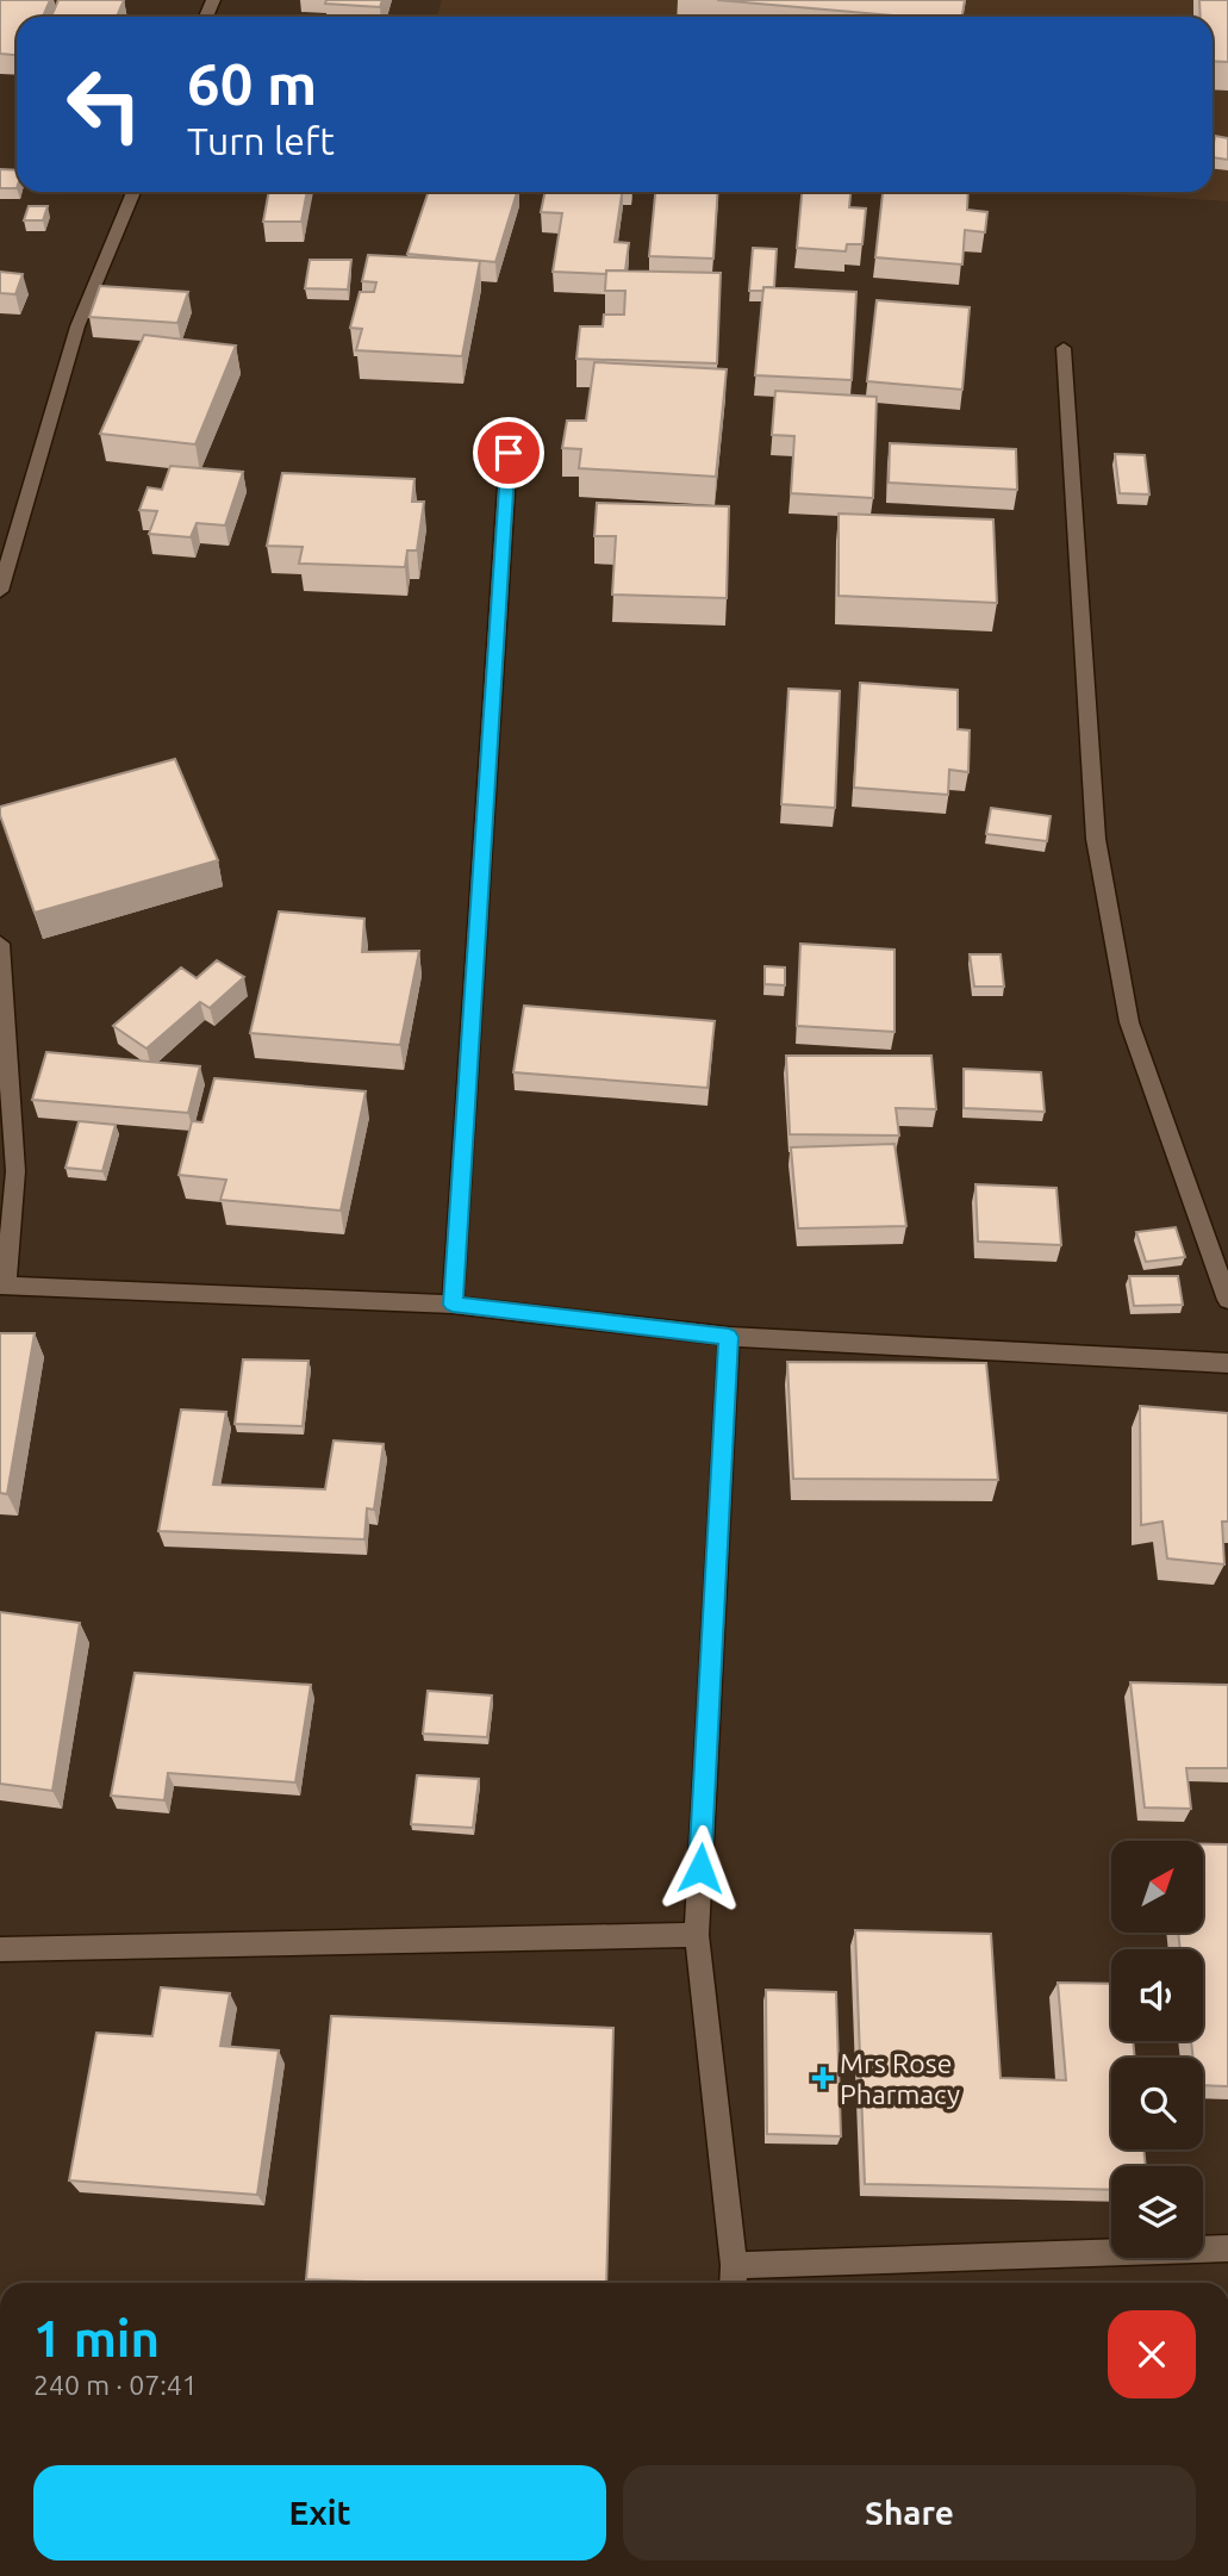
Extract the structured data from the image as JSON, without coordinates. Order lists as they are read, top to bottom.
{
  "places": {
    "health": ["Mrs Rose Pharmacy"]
  },
  "north": "top right",
  "page": {
    "turn": ["60 m", "Turn left"],
    "heading": ["1 min", "240 m · 07:41"],
    "buttons": ["Exit", "Share"]
  }
}
